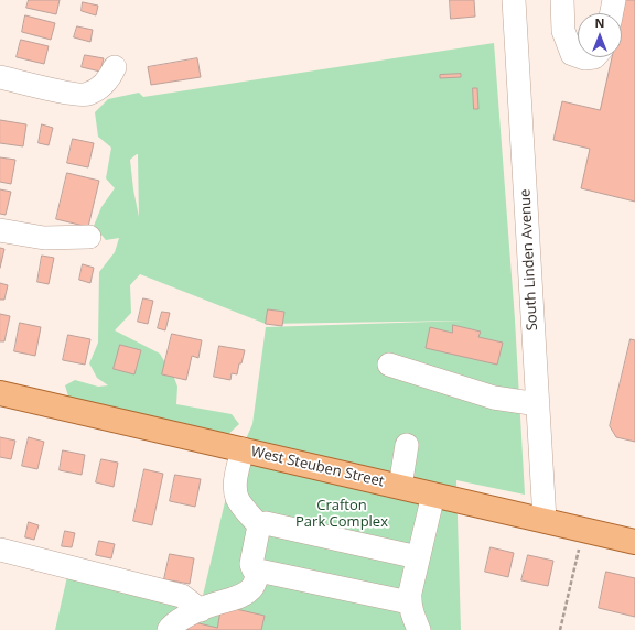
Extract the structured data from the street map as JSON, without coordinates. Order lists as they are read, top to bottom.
{
  "streets": {
    "main road": ["West Steuben Street"],
    "street": ["South Linden Avenue"]
  },
  "crossings": [
    ["South Linden Avenue", "West Steuben Street"]
  ],
  "parks": ["Crafton Park Complex"],
  "north": "top"
}
